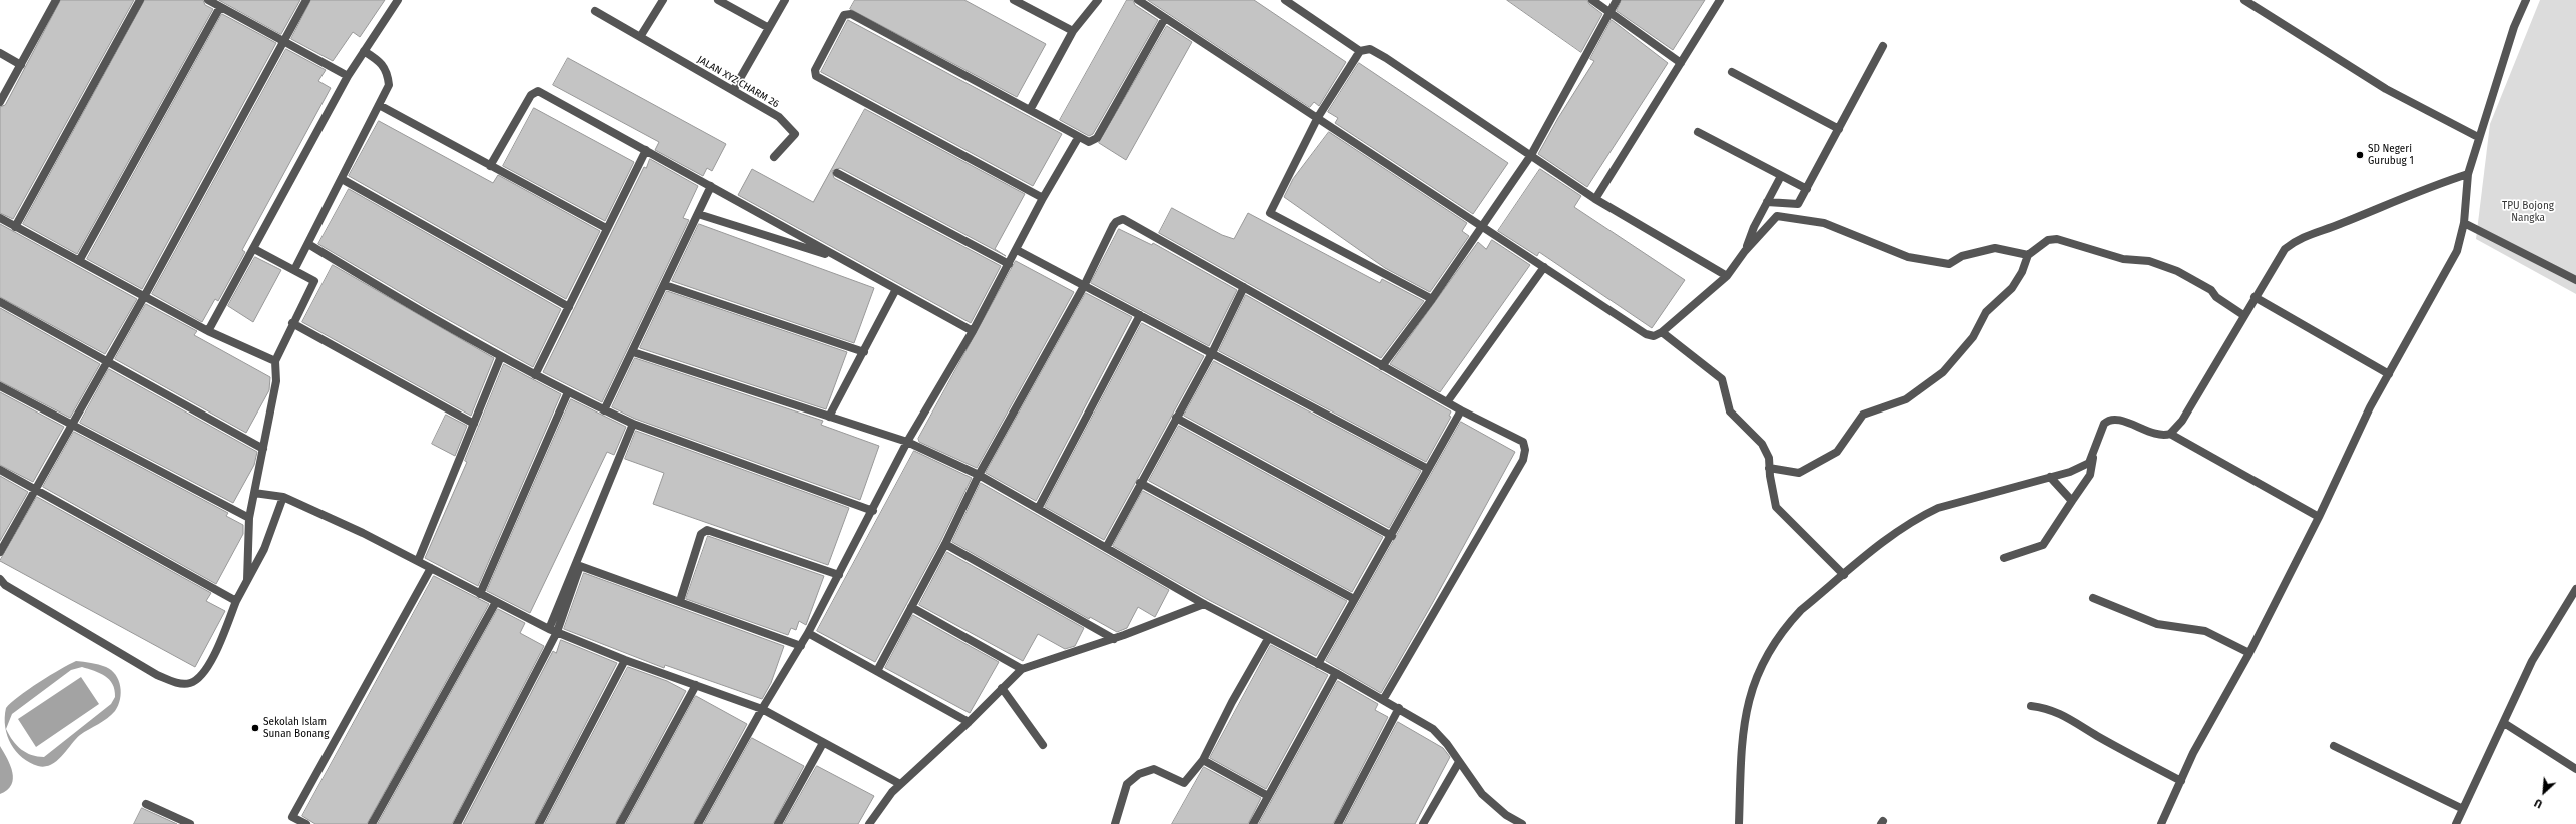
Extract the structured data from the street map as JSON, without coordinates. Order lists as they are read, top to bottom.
{
  "streets": {
    "street": ["JALAN XYZ CHARM 26"]
  },
  "parks": ["TPU Bojong Nangka"],
  "places": ["SD Negeri Gurubug 1", "Sekolah Islam Sunan Bonang"],
  "north": "bottom left"
}
